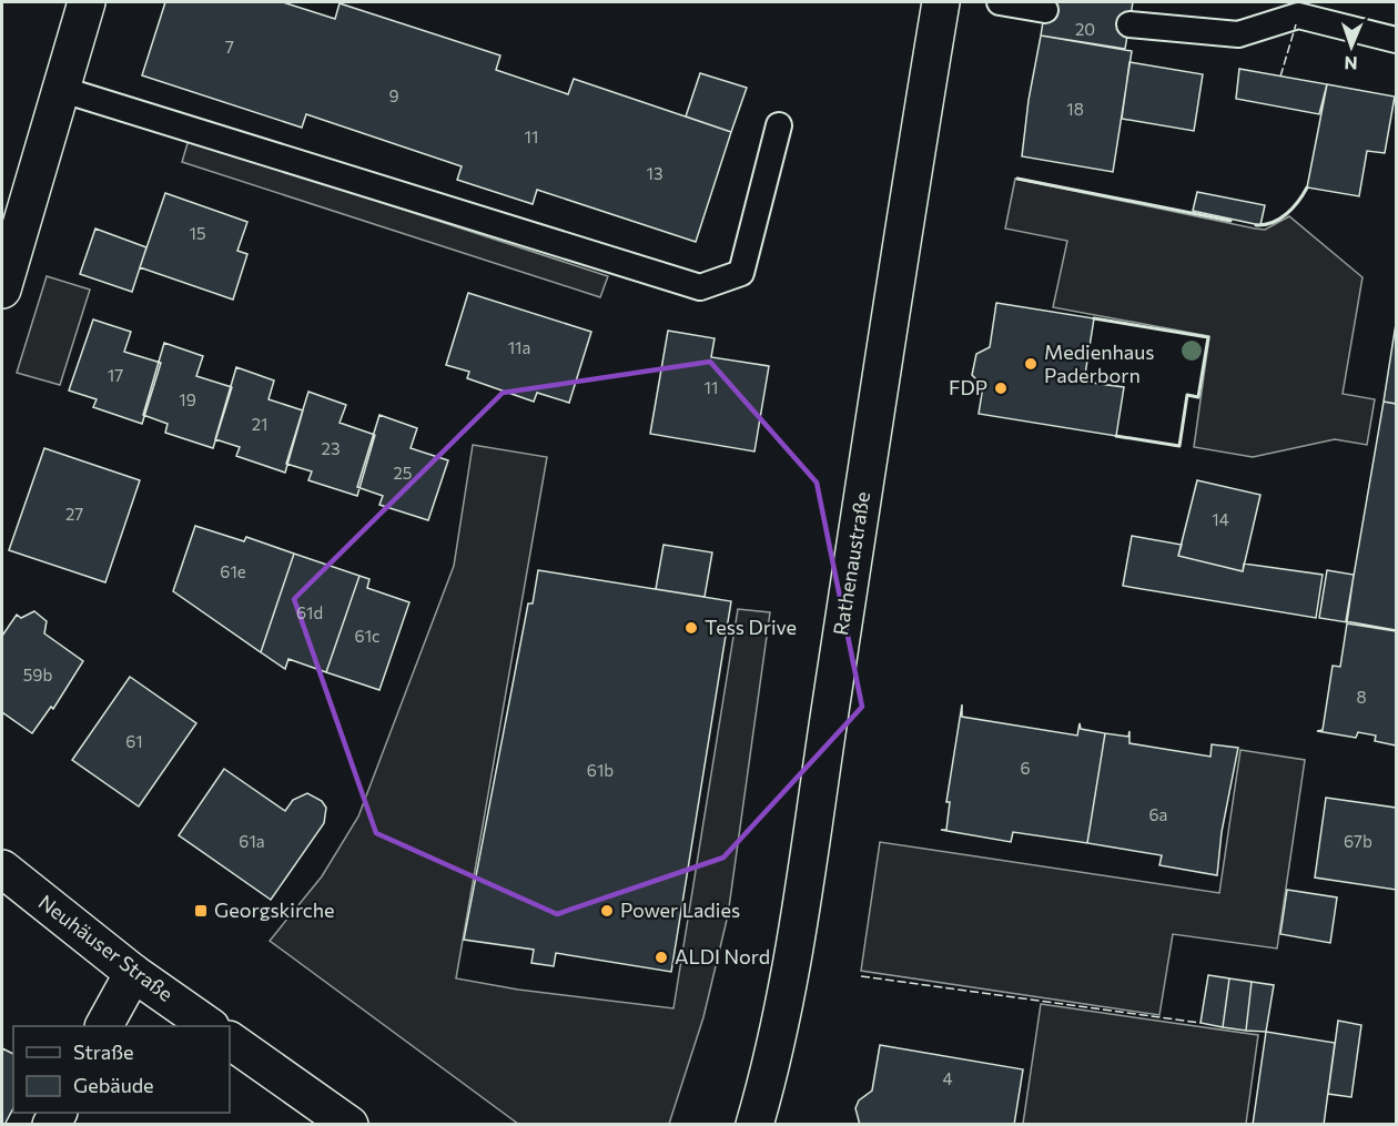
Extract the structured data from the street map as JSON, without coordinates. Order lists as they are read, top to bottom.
{
  "streets": {
    "street": ["Rathenaustraße", "Neuhäuser Straße"]
  },
  "places": {
    "other": [
      "Medienhaus Paderborn",
      "FDP",
      "Tess Drive",
      "Power Ladies",
      "ALDI Nord"
    ],
    "transit": ["Georgskirche"]
  },
  "house_numbers": [
    "20",
    "7",
    "9",
    "18",
    "11",
    "13",
    "15",
    "11a",
    "17",
    "11",
    "19",
    "21",
    "23",
    "25",
    "27",
    "14",
    "61e",
    "61d",
    "61c",
    "59b",
    "8",
    "61",
    "6",
    "61b",
    "6a",
    "61a",
    "67b",
    "4"
  ],
  "legend": ["Straße", "Gebäude"],
  "north": "bottom"
}
